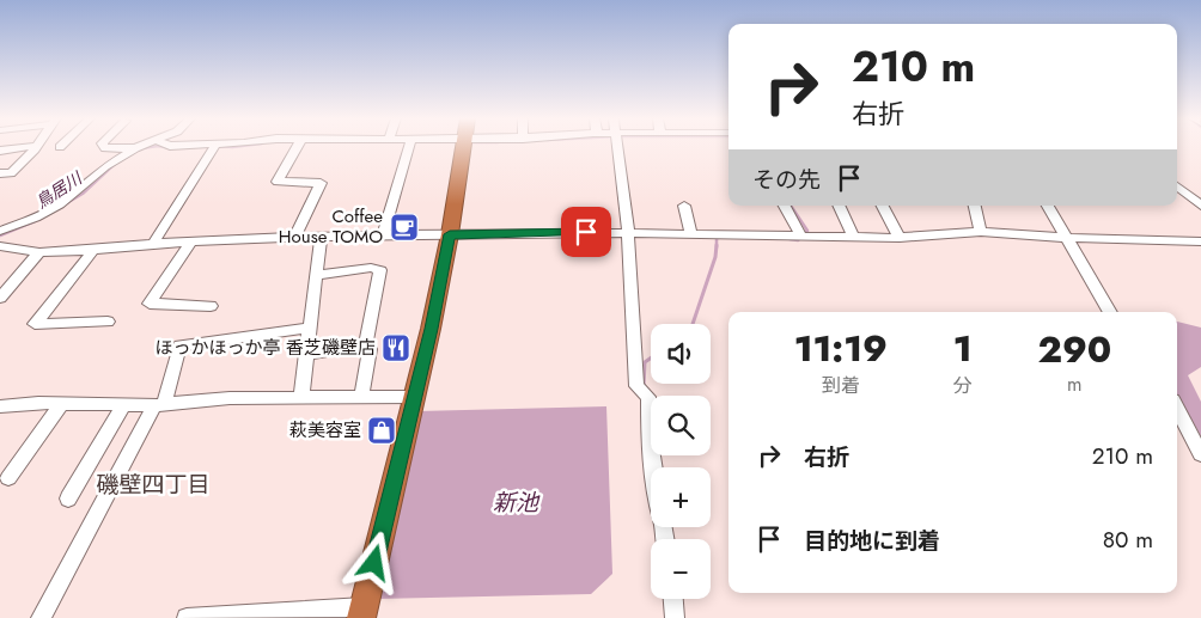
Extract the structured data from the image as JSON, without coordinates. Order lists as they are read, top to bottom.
{
  "districts": ["磯壁四丁目"],
  "water": ["鳥居川", "新池"],
  "places": {
    "cafe": ["Coffee House TOMO"],
    "restaurant": ["ほっかほっか亭 香芝磯壁店"],
    "shop": ["萩美容室"]
  },
  "page": {
    "turn": ["210 m", "右折"],
    "then": "その先",
    "eta": [
      "11:19",
      "到着",
      "1",
      "分",
      "290",
      "m"
    ],
    "map_buttons": ["+", "−"],
    "list": [
      {
        "name": "右折",
        "value": "210 m"
      },
      {
        "name": "目的地に到着",
        "value": "80 m"
      }
    ]
  }
}
